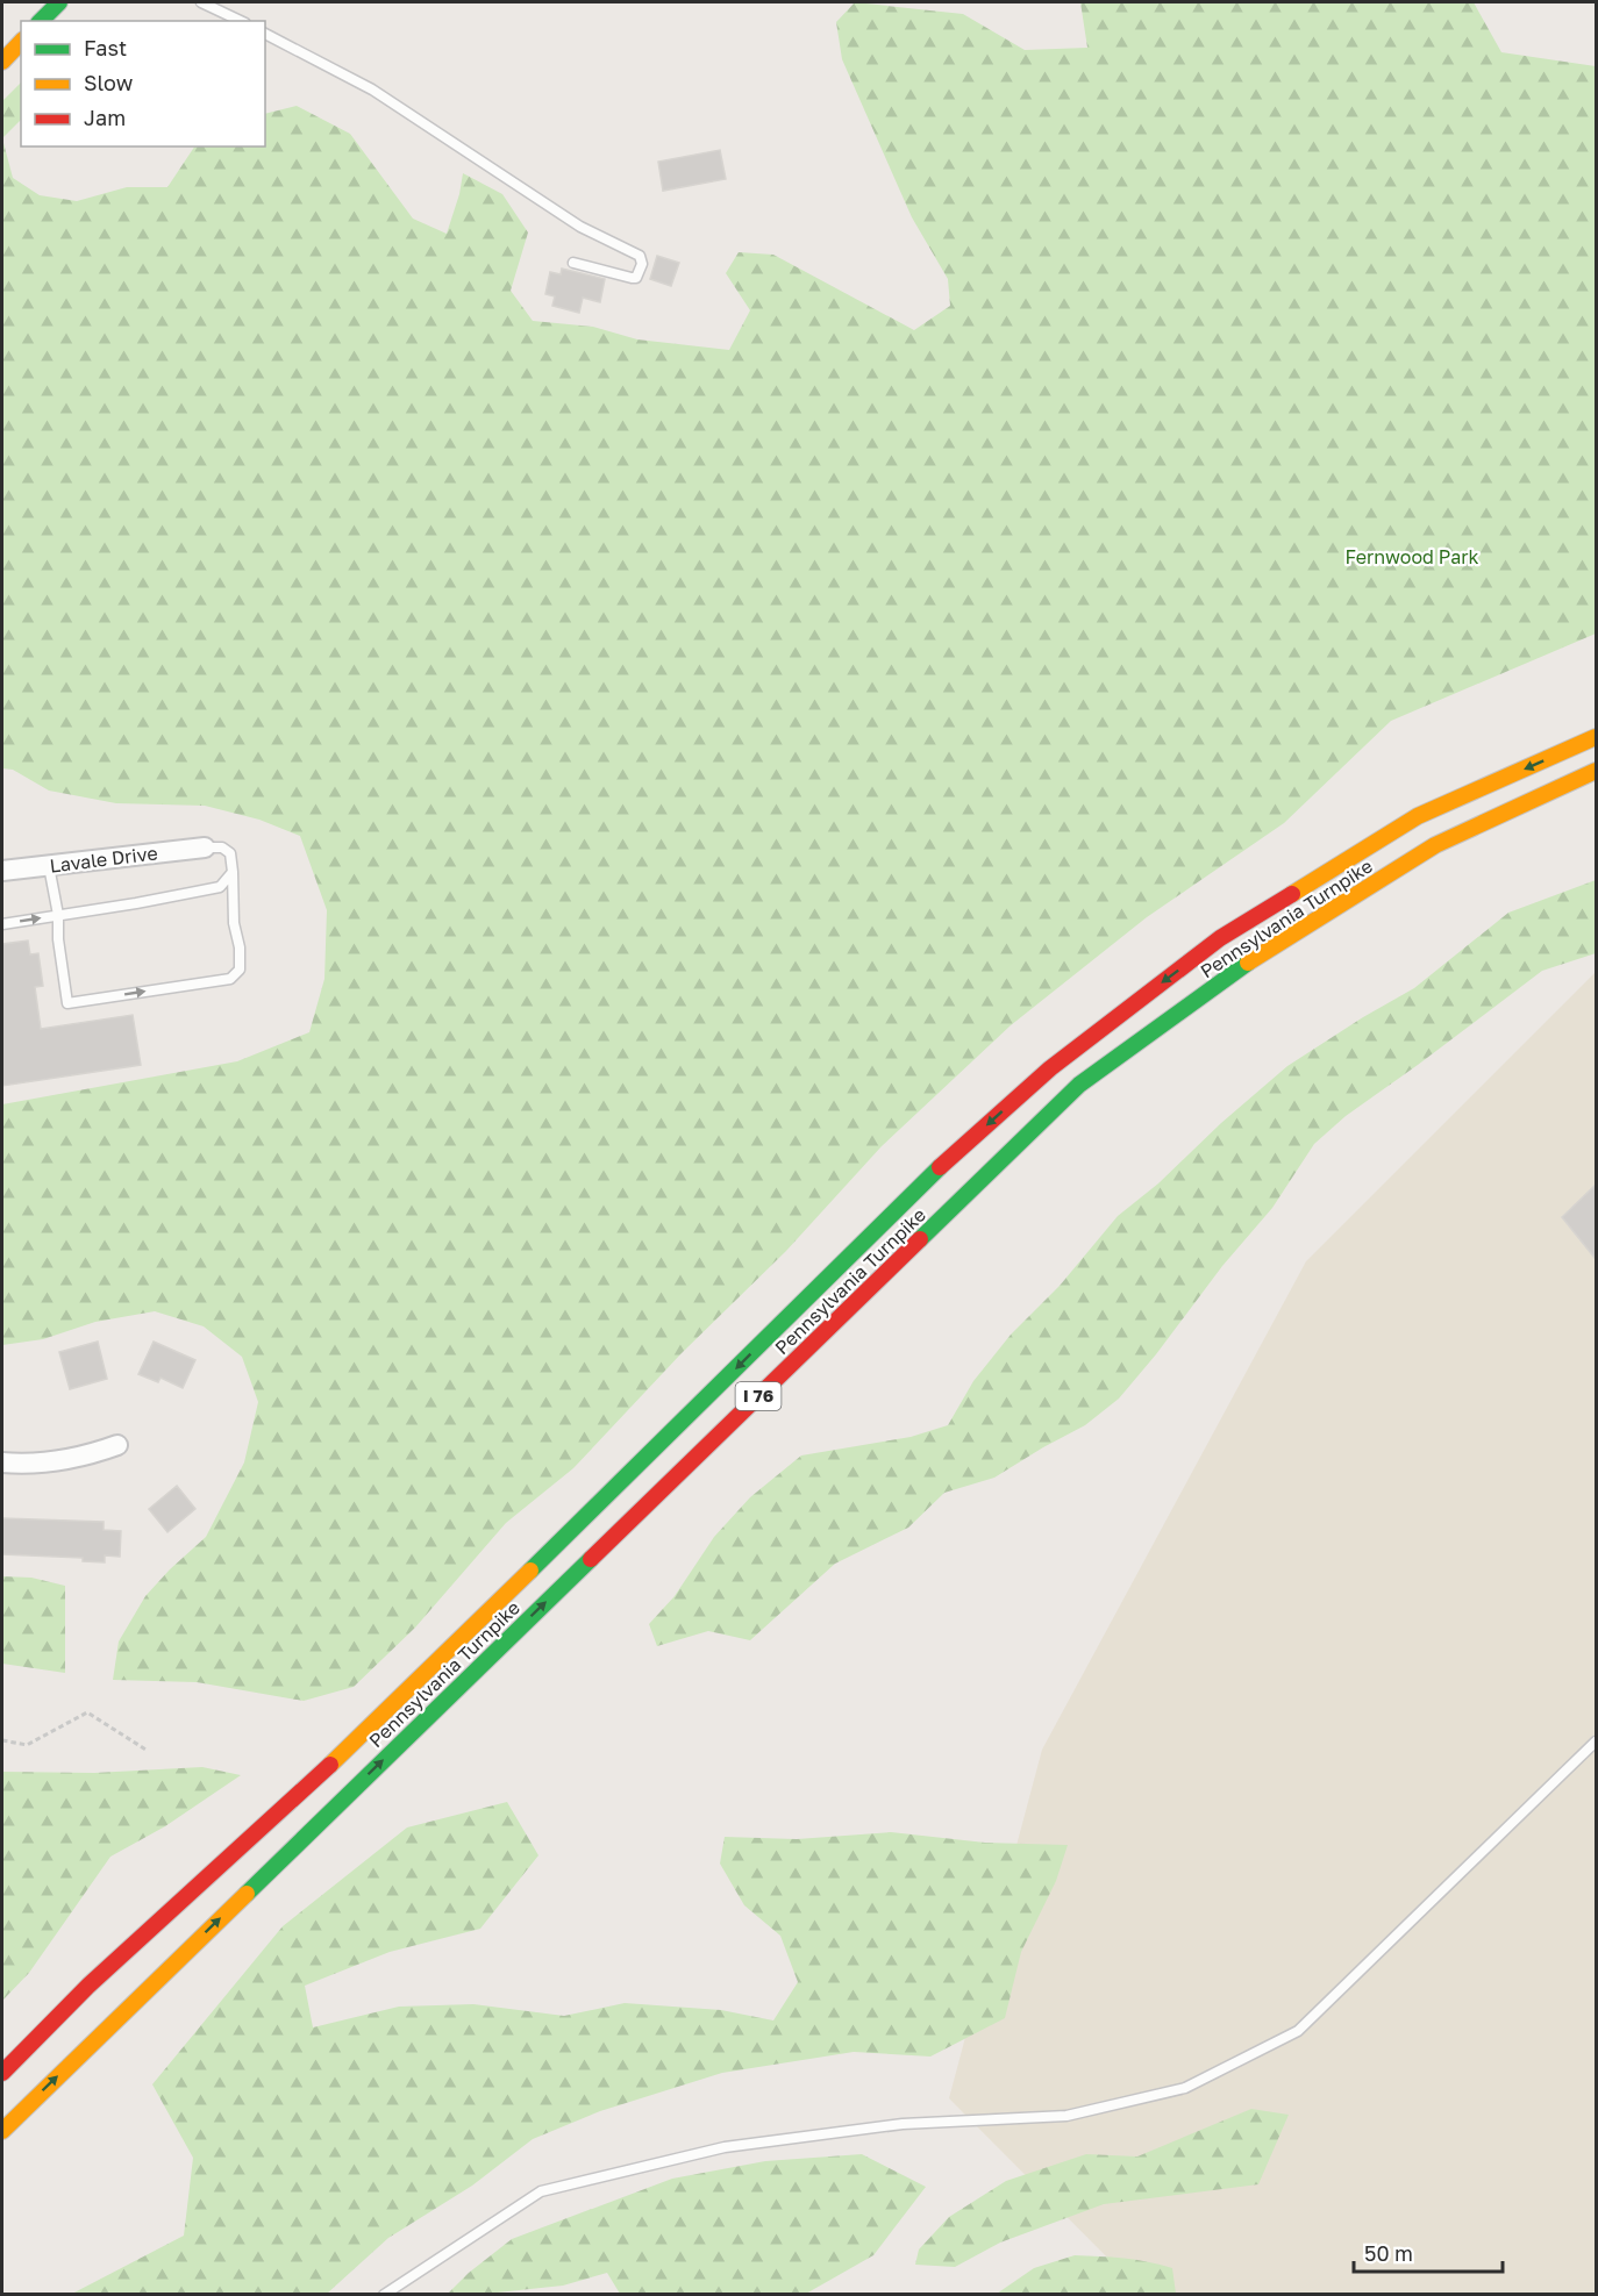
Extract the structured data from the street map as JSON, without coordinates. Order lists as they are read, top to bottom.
{
  "streets": {
    "main road": ["Pennsylvania Turnpike", "I 76"],
    "street": ["Lavale Drive"]
  },
  "parks": ["Fernwood Park"],
  "legend": ["Fast", "Slow", "Jam"],
  "scale_bar": "50 m"
}
